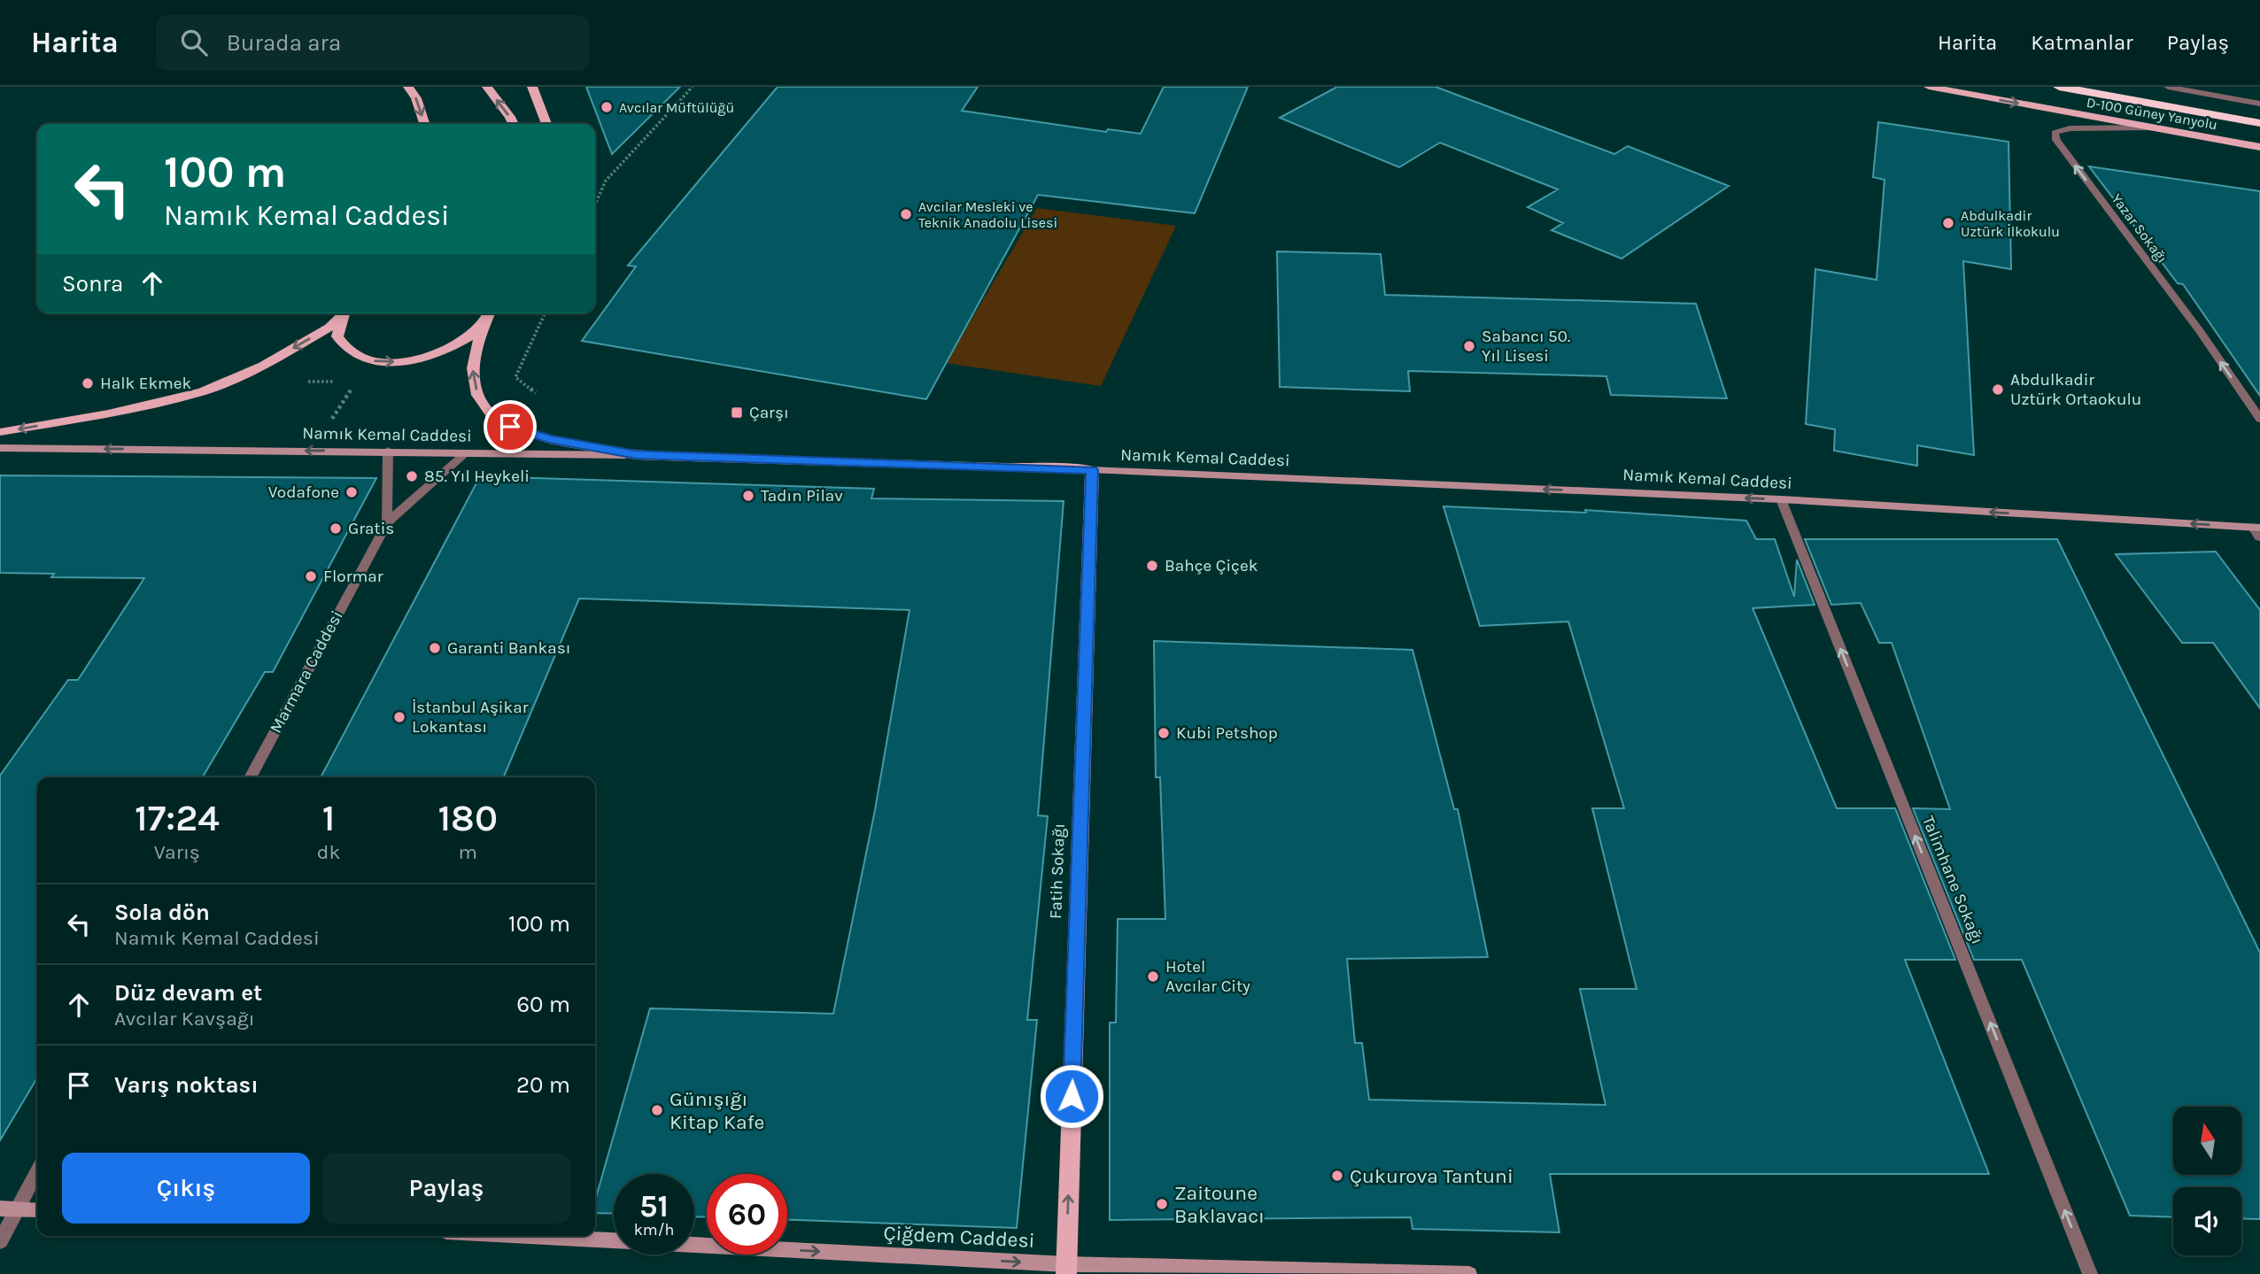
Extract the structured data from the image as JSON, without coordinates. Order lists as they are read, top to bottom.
{
  "streets": {
    "main road": [
      "D-100 Güney Yanyolu",
      "Namık Kemal Caddesi",
      "Fatih Sokağı",
      "Çiğdem Caddesi"
    ],
    "street": ["Yazar Sokağı", "Marmara Caddesi", "Talimhane Sokağı"]
  },
  "crossings": [
    ["D-100 Güney Yanyolu", "Yazar Sokağı"],
    ["Namık Kemal Caddesi", "Marmara Caddesi"],
    ["Namık Kemal Caddesi", "Fatih Sokağı"],
    ["Namık Kemal Caddesi", "Talimhane Sokağı"],
    ["Fatih Sokağı", "Çiğdem Caddesi"]
  ],
  "one_way": [
    "D-100 Güney Yanyolu",
    "Namık Kemal Caddesi",
    "Fatih Sokağı",
    "Talimhane Sokağı",
    "Çiğdem Caddesi"
  ],
  "places": {
    "other": [
      "Avcılar Müftülüğü",
      "Avcılar Mesleki ve Teknik Anadolu Lisesi",
      "Abdulkadir Uztürk İlkokulu",
      "Sabancı 50. Yıl Lisesi",
      "Halk Ekmek",
      "Abdulkadir Uztürk Ortaokulu",
      "85. Yıl Heykeli",
      "Vodafone",
      "Tadın Pilav",
      "Gratis",
      "Bahçe Çiçek",
      "Flormar",
      "Garanti Bankası",
      "İstanbul Aşikar Lokantası",
      "Kubi Petshop",
      "Hotel Avcılar City",
      "Günışığı Kitap Kafe",
      "Çukurova Tantuni",
      "Zaitoune Baklavacı"
    ],
    "transit": ["Çarşı"]
  },
  "north": "top",
  "page": {
    "header": "Harita",
    "search": "Burada ara",
    "nav": ["Harita", "Katmanlar", "Paylaş"],
    "turn": ["100 m", "Namık Kemal Caddesi"],
    "then": "Sonra",
    "eta": [
      "17:24",
      "Varış",
      "1",
      "dk",
      "180",
      "m"
    ],
    "list": [
      {
        "name": "Sola dön",
        "note": "Namık Kemal Caddesi",
        "value": "100 m"
      },
      {
        "name": "Düz devam et",
        "note": "Avcılar Kavşağı",
        "value": "60 m"
      },
      {
        "name": "Varış noktası",
        "value": "20 m"
      }
    ],
    "buttons": ["Çıkış", "Paylaş"],
    "speed": "51 km/h",
    "limit": "60"
  }
}
